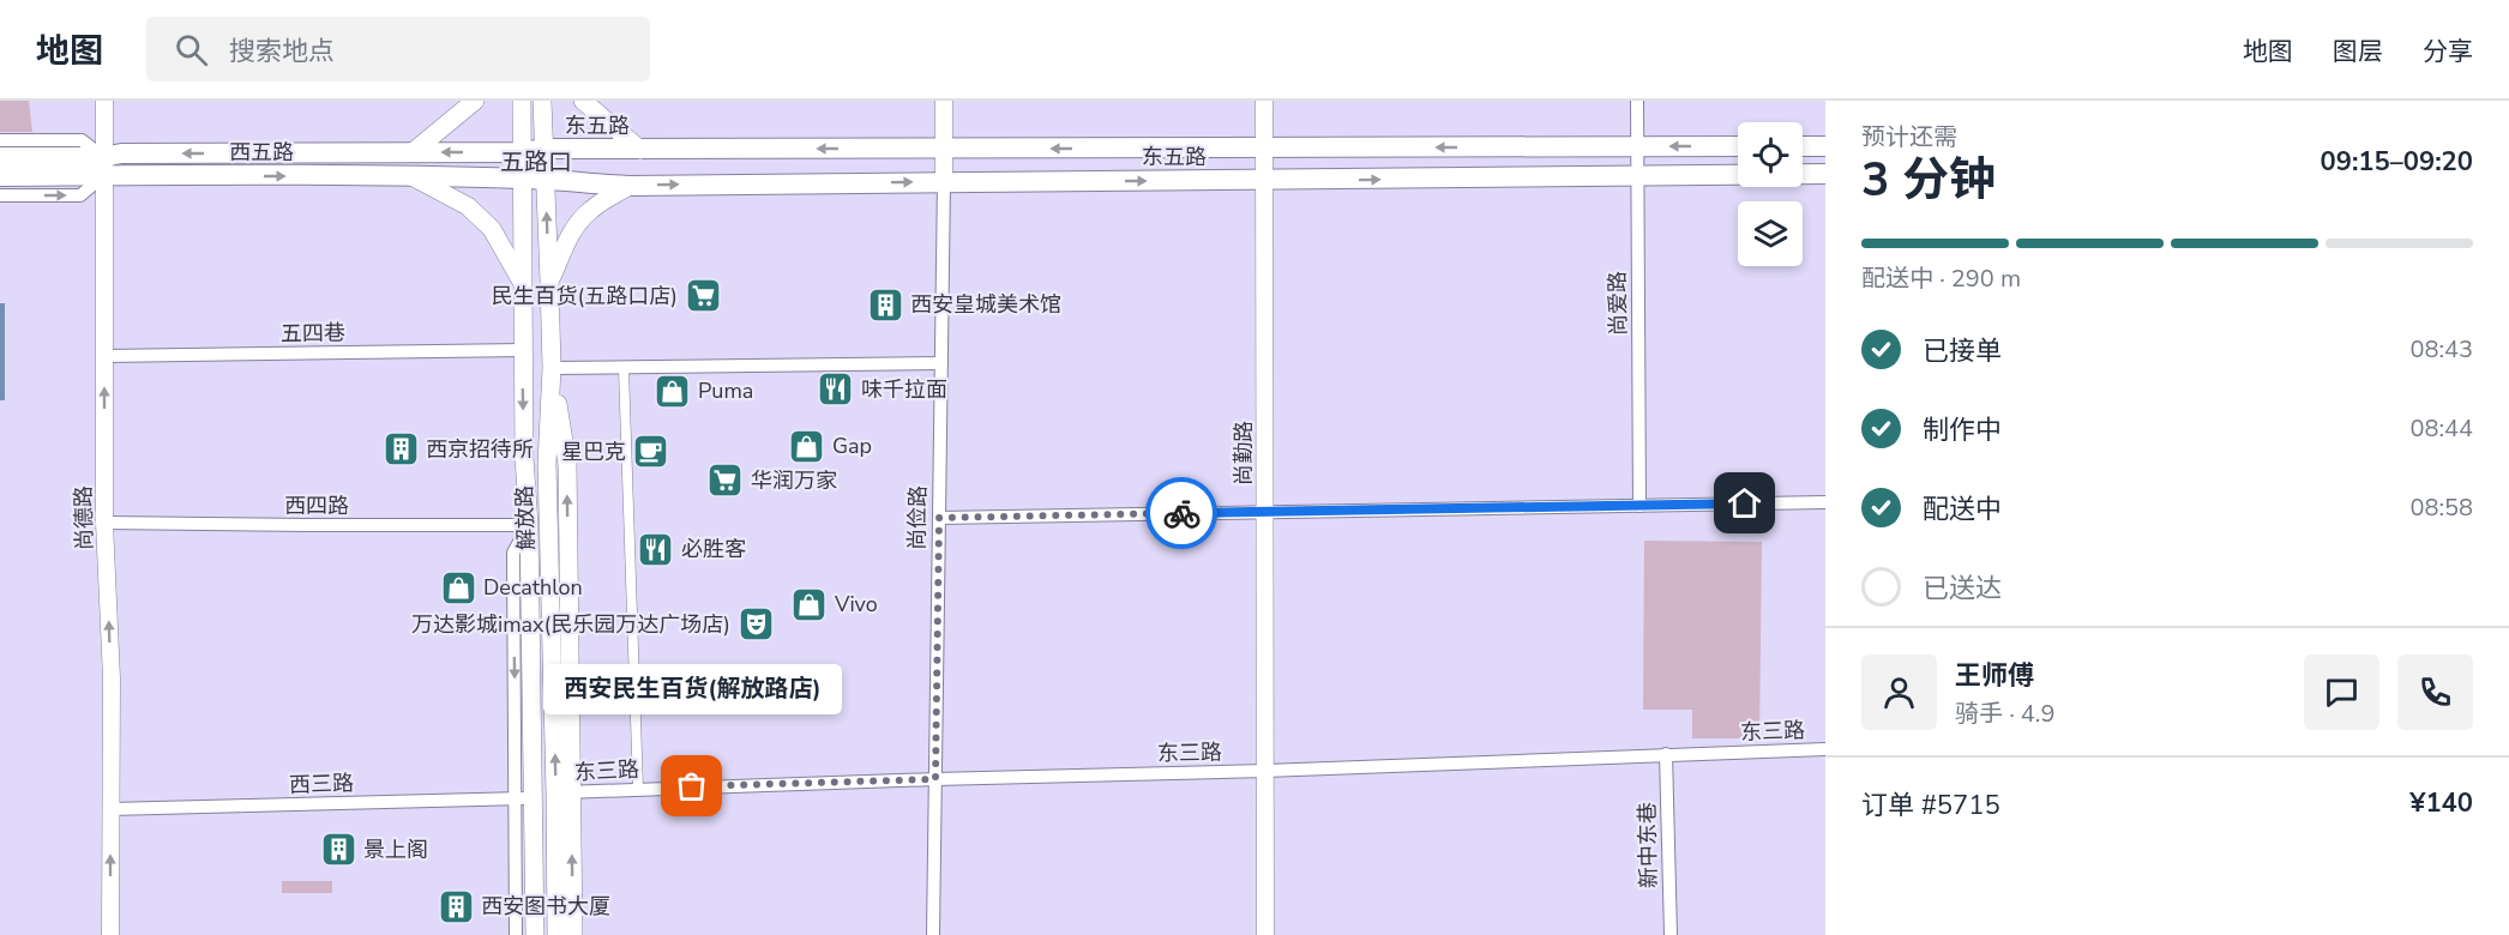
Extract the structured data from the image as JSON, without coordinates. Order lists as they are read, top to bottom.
{
  "streets": {
    "main road": ["东五路", "西五路", "解放路"],
    "street": [
      "尚爱路",
      "五四巷",
      "尚勤路",
      "西四路",
      "尚德路",
      "尚俭路",
      "东三路",
      "西三路",
      "新中东巷"
    ]
  },
  "crossings": [
    ["东五路", "西五路"],
    ["东五路", "尚爱路"],
    ["东五路", "尚勤路"],
    ["东五路", "解放路"],
    ["东五路", "尚俭路"],
    ["西五路", "尚德路"],
    ["西五路", "解放路"],
    ["五四巷", "尚德路"],
    ["五四巷", "解放路"],
    ["尚勤路", "东三路"],
    ["西四路", "尚德路"],
    ["西四路", "解放路"],
    ["尚德路", "西三路"],
    ["解放路", "东三路"],
    ["解放路", "西三路"],
    ["尚俭路", "东三路"],
    ["东三路", "新中东巷"]
  ],
  "one_way": ["尚德路"],
  "districts": ["五路口"],
  "places": {
    "supermarket": ["民生百货(五路口店)", "华润万家"],
    "building": [
      "西安皇城美术馆",
      "西京招待所",
      "景上阁",
      "西安图书大厦"
    ],
    "restaurant": ["味千拉面", "必胜客"],
    "shop": [
      "Puma",
      "Gap",
      "Decathlon",
      "Vivo"
    ],
    "cafe": ["星巴克"],
    "theatre": ["万达影城imax(民乐园万达广场店)"],
    "other": ["西安民生百货(解放路店)"]
  },
  "page": {
    "header": "地图",
    "search": "搜索地点",
    "nav": ["地图", "图层", "分享"],
    "heading": ["3 分钟", "预计还需", "09:15–09:20"],
    "panel": [
      "王师傅",
      "骑手 · 4.9",
      "订单 #5715",
      "¥140"
    ],
    "bar": "配送中 · 290 m",
    "list": [
      ["已接单", "08:43"],
      ["制作中", "08:44"],
      ["配送中", "08:58"],
      "已送达"
    ],
    "bubble": "西安民生百货(解放路店)"
  }
}
